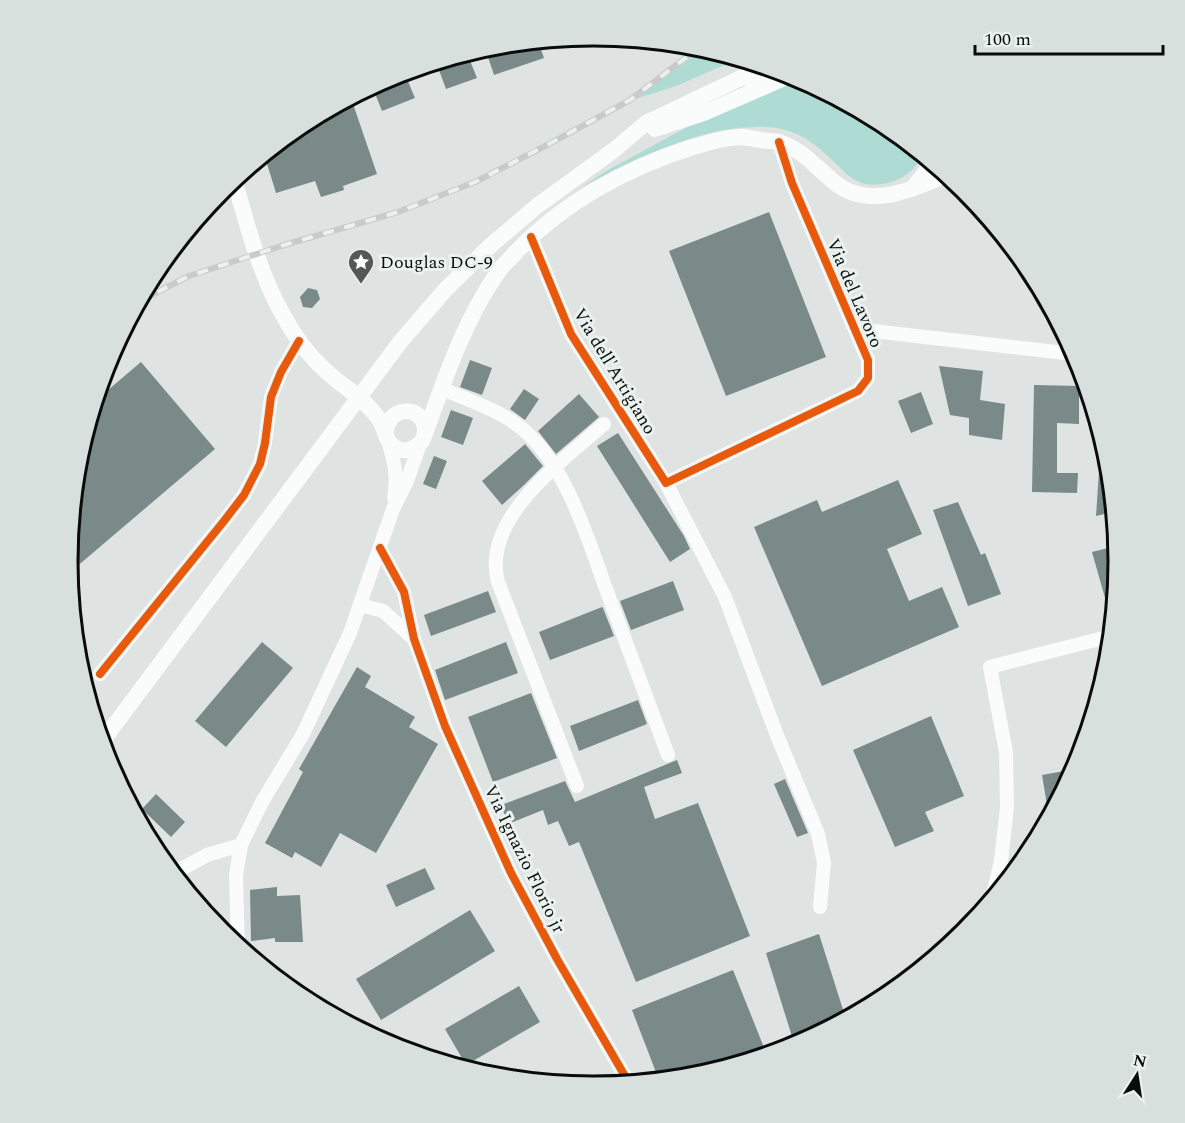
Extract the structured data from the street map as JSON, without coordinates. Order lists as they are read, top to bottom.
{
  "streets": {
    "street": ["Via del Lavoro", "Via dell'Artigiano", "Via Ignazio Florio jr"]
  },
  "crossings": [
    ["Via del Lavoro", "Via dell'Artigiano"]
  ],
  "places": {
    "place": ["Douglas DC-9"]
  },
  "scale_bar": "100 m",
  "north": "top"
}
